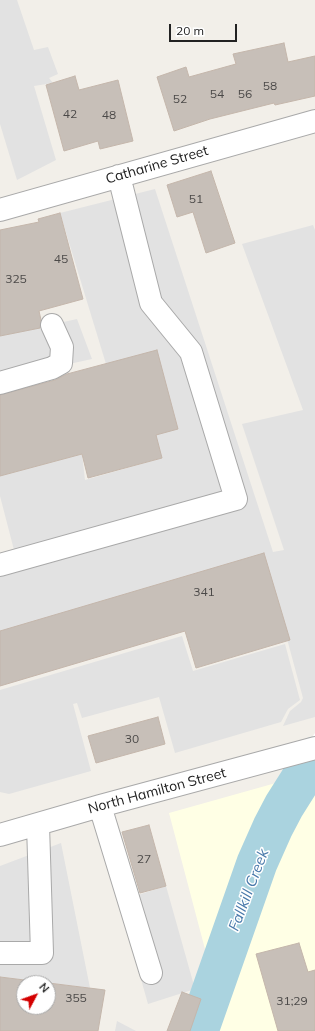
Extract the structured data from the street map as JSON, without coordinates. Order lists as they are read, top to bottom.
{
  "streets": {
    "street": ["Catharine Street", "North Hamilton Street"]
  },
  "water": ["Fallkill Creek"],
  "house_numbers": [
    "58",
    "54",
    "56",
    "52",
    "42",
    "48",
    "51",
    "45",
    "325",
    "341",
    "30",
    "27",
    "355",
    "31;29"
  ],
  "scale_bar": "20 m",
  "north": "top right"
}
